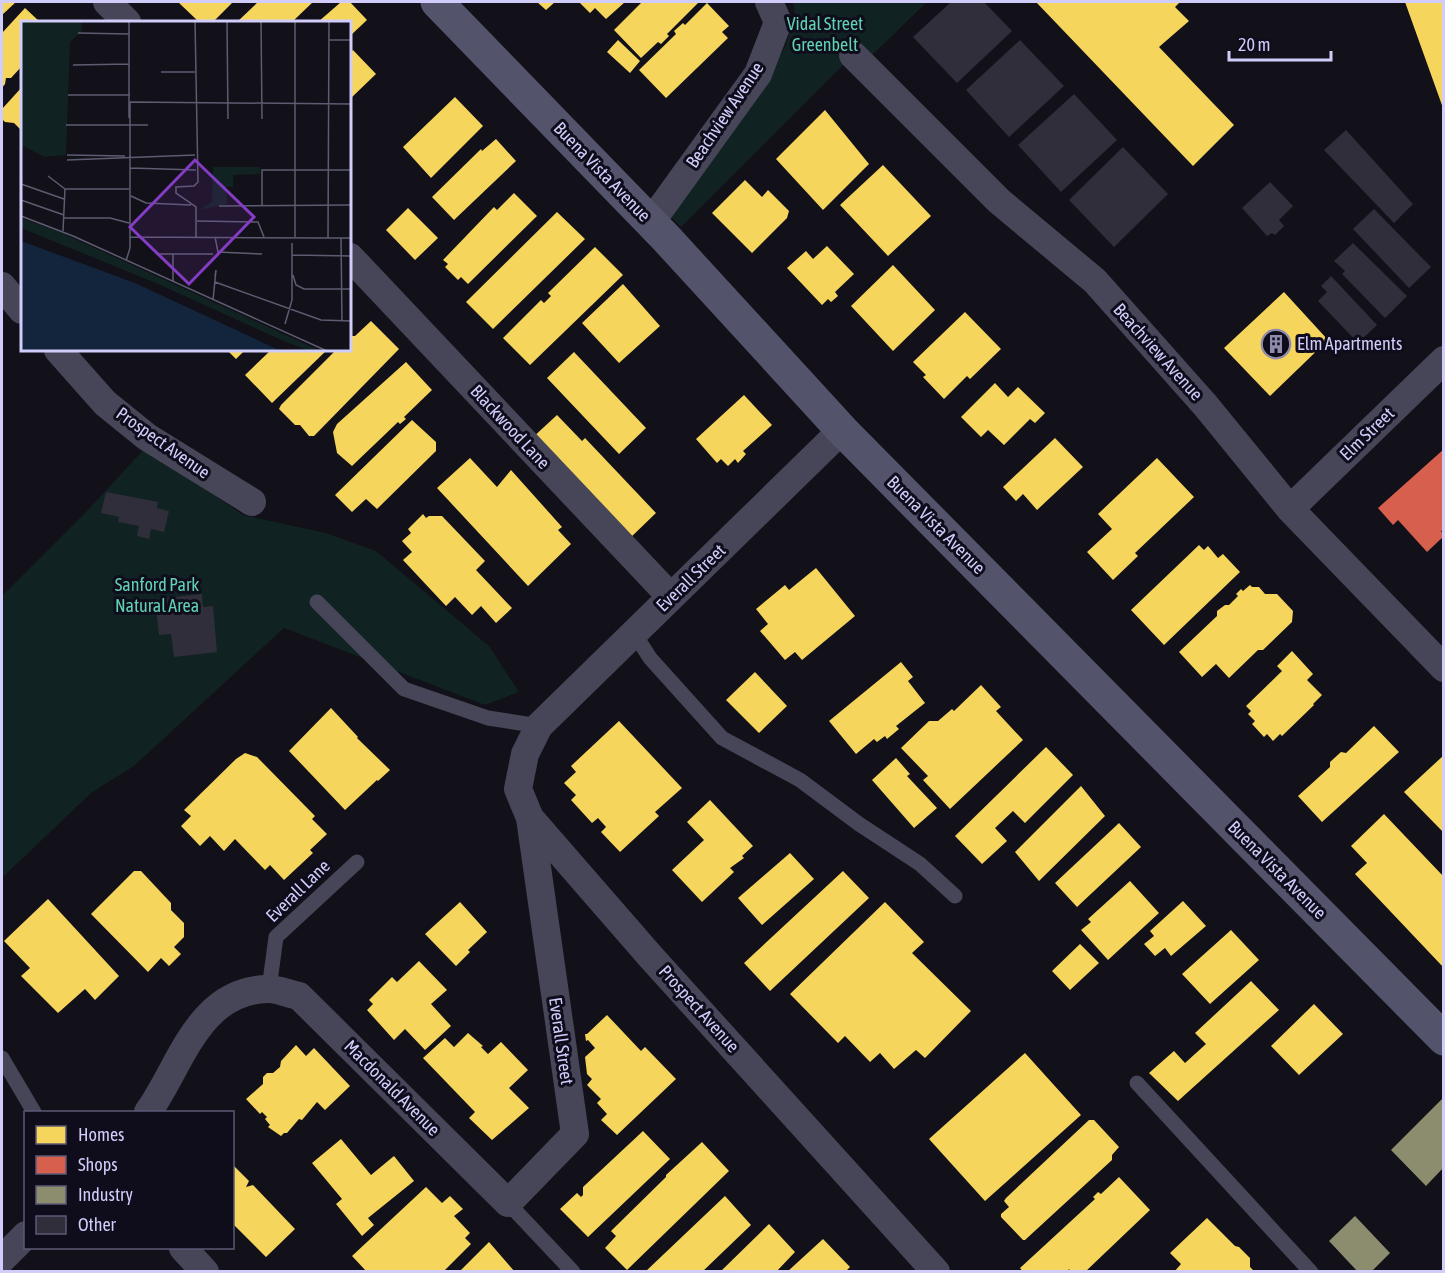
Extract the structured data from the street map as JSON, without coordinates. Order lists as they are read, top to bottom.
{
  "streets": {
    "street": [
      "Beachview Avenue",
      "Buena Vista Avenue",
      "Blackwood Lane",
      "Elm Street",
      "Prospect Avenue",
      "Everall Street",
      "Macdonald Avenue"
    ],
    "lane": ["Everall Lane"]
  },
  "crossings": [
    ["Beachview Avenue", "Buena Vista Avenue"],
    ["Beachview Avenue", "Elm Street"],
    ["Buena Vista Avenue", "Everall Street"],
    ["Blackwood Lane", "Everall Street"],
    ["Prospect Avenue", "Everall Street"],
    ["Everall Street", "Macdonald Avenue"],
    ["Everall Lane", "Macdonald Avenue"]
  ],
  "parks": ["Vidal Street Greenbelt", "Sanford Park Natural Area"],
  "places": {
    "building": ["Elm Apartments"]
  },
  "legend": [
    "Homes",
    "Shops",
    "Industry",
    "Other"
  ],
  "scale_bar": "20 m"
}
